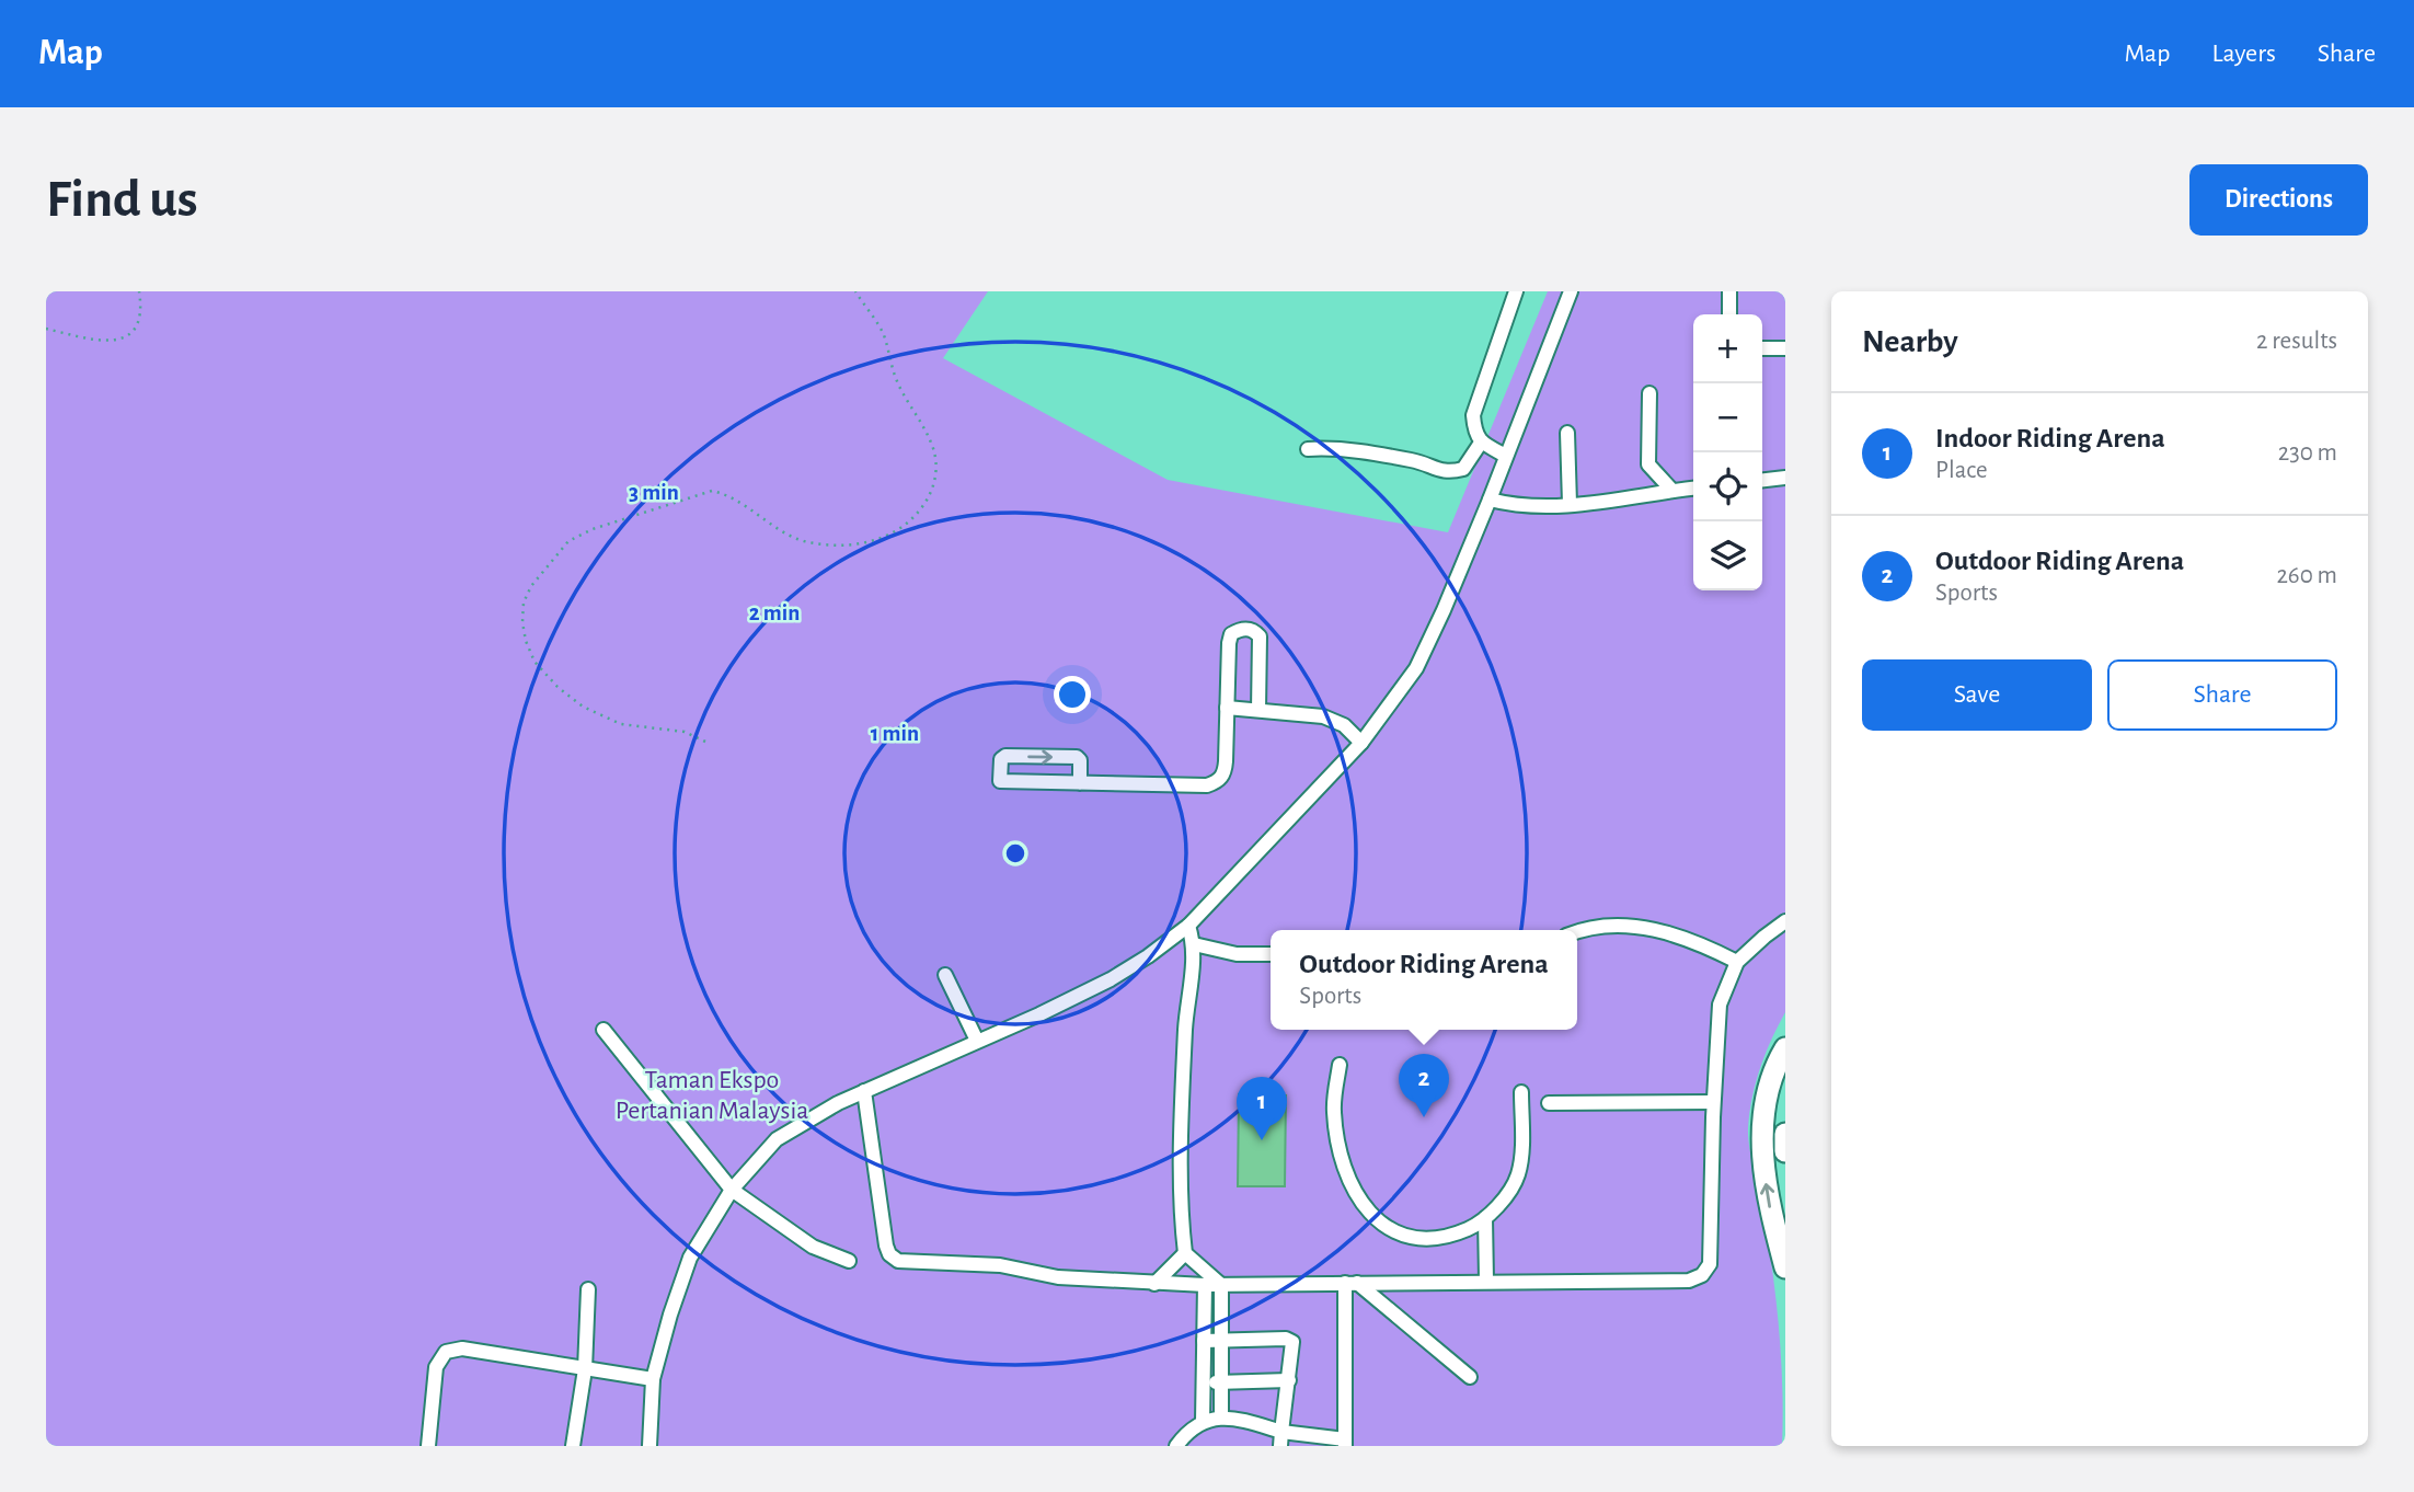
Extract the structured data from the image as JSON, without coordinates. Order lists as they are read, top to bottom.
{
  "parks": ["Taman Ekspo Pertanian Malaysia"],
  "page": {
    "header": "Map",
    "nav": ["Map", "Layers", "Share"],
    "buttons": [
      "Directions",
      ["Save", "Share"]
    ],
    "title": "Find us",
    "heading": ["Nearby", "2 results"],
    "map_buttons": ["+", "−"],
    "list": [
      {
        "mark": "1",
        "name": "Indoor Riding Arena",
        "note": "Place",
        "value": "230 m"
      },
      {
        "mark": "2",
        "name": "Outdoor Riding Arena",
        "note": "Sports",
        "value": "260 m"
      }
    ],
    "popup": ["Outdoor Riding Arena", "Sports"],
    "pins": ["2", "1"]
  },
  "rings": ["3 min", "2 min", "1 min"]
}
